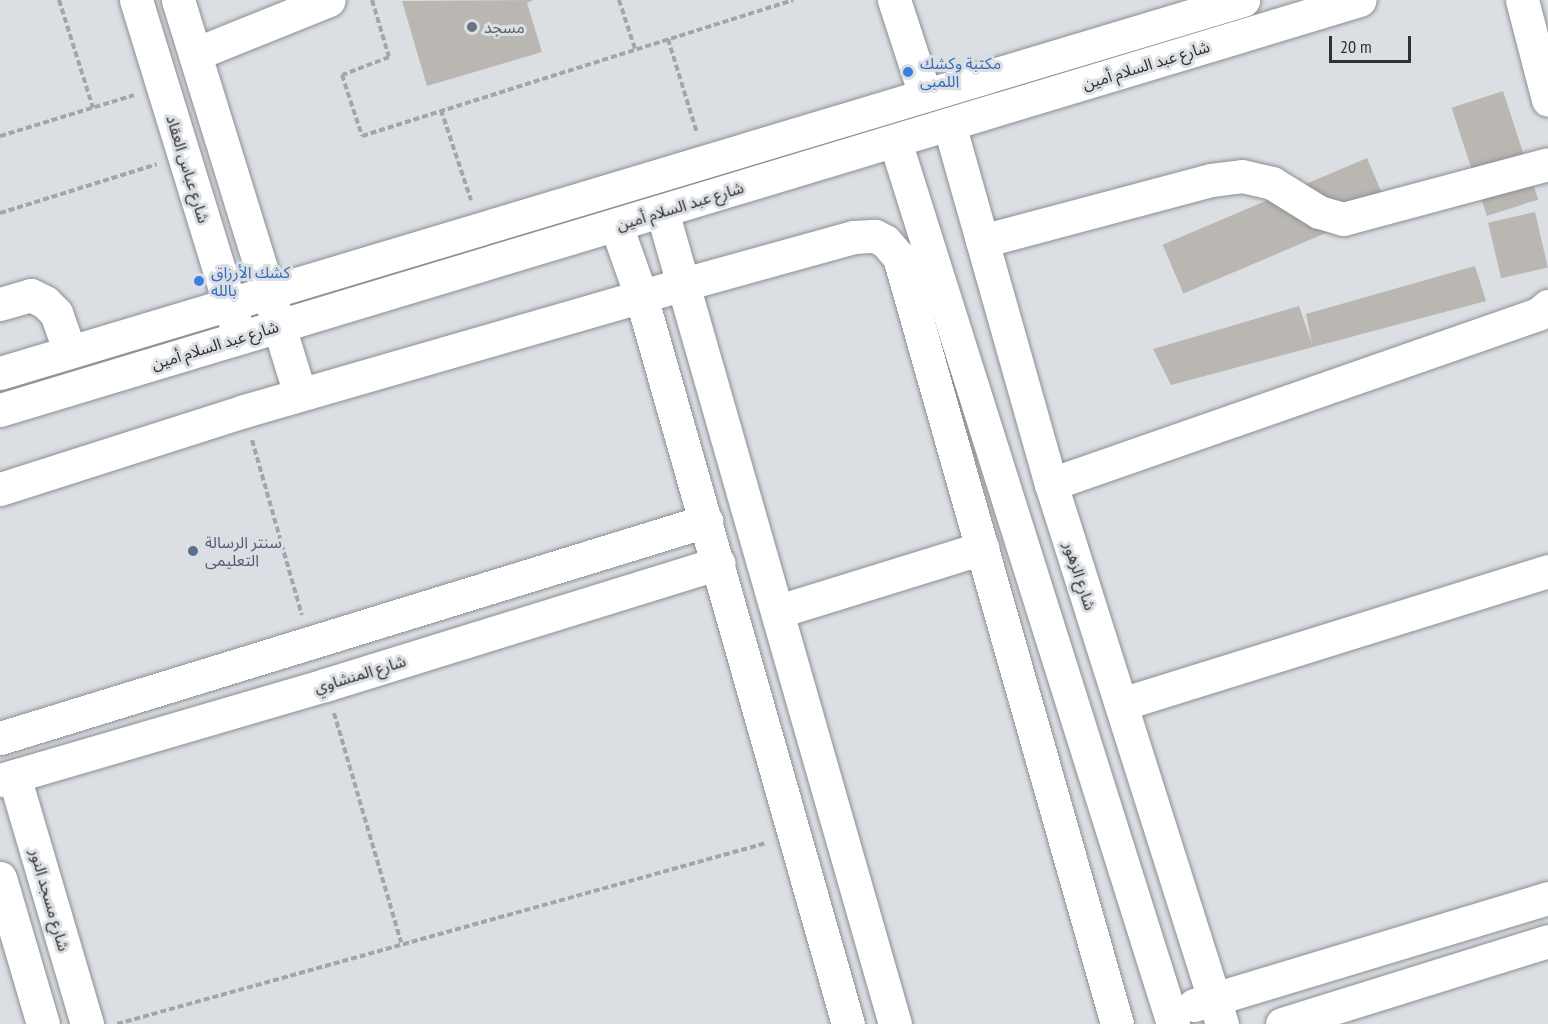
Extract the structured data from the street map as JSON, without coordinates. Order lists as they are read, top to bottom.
{
  "streets": {
    "street": [
      "شارع عبد السلام أمين",
      "شارع عباس العقاد",
      "شارع الزهور",
      "شارع المنشاوي",
      "شارع مسجد النور"
    ]
  },
  "crossings": [
    ["شارع عبد السلام أمين", "شارع عباس العقاد"],
    ["شارع عبد السلام أمين", "شارع الزهور"],
    ["شارع المنشاوي", "شارع مسجد النور"]
  ],
  "places": [
    "مسجد",
    "مكتبة وكشك اللمبى",
    "كشك الأرزاق بالله",
    "سنتر الرسالة التعليمى"
  ],
  "scale_bar": "20 m"
}
